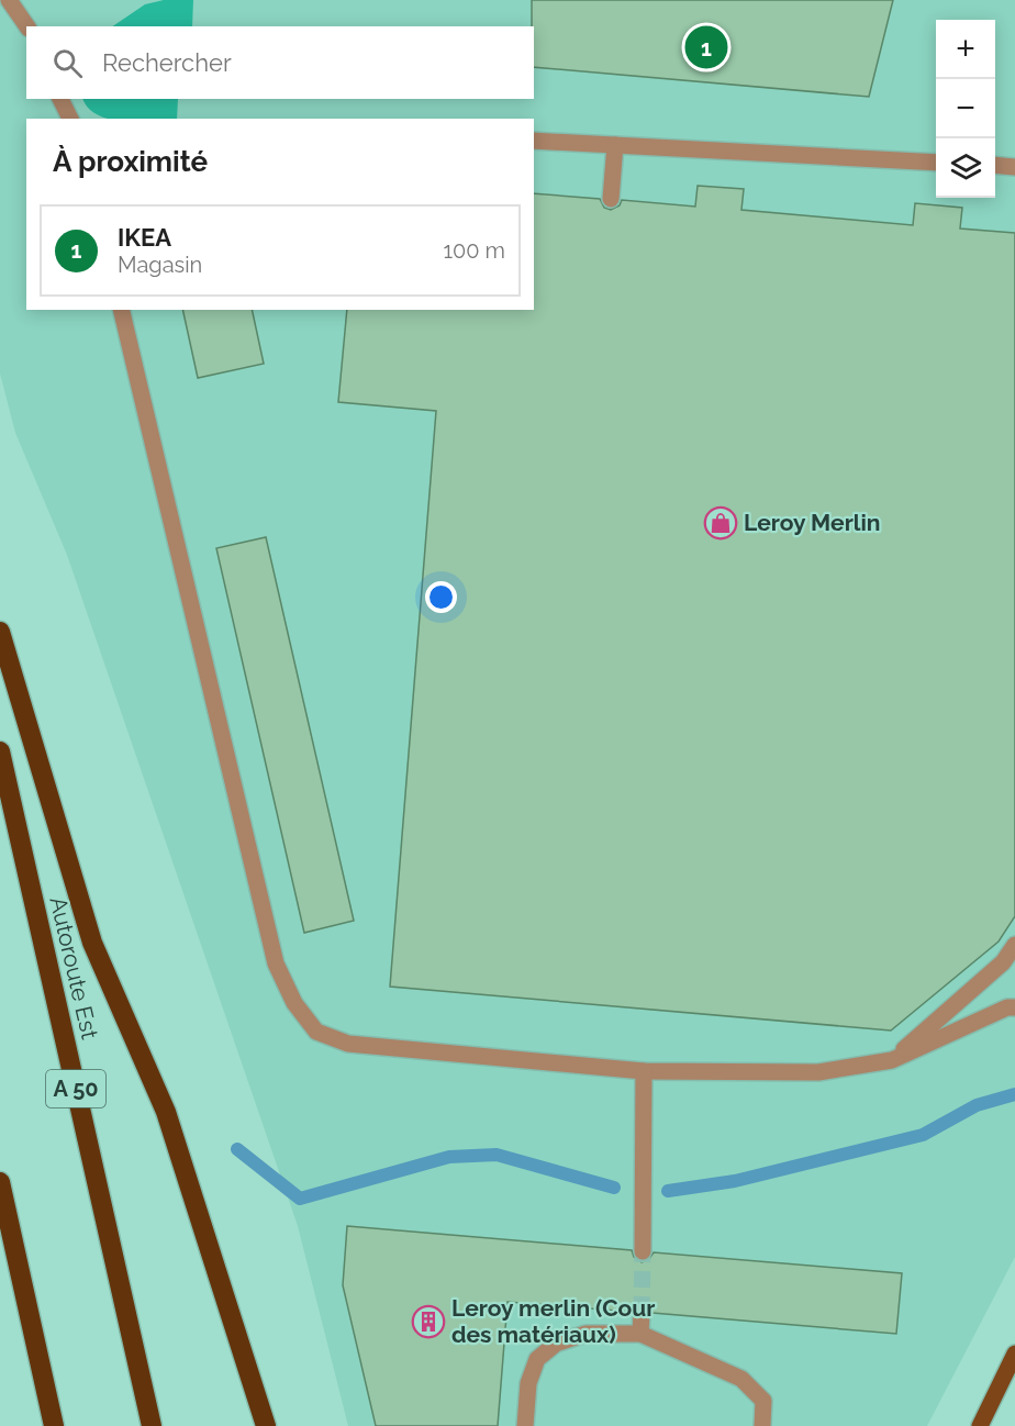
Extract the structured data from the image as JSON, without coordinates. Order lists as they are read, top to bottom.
{
  "streets": {
    "highway": ["Autoroute Est", "A 50"]
  },
  "places": {
    "shop": ["Leroy Merlin"],
    "building": ["Leroy merlin (Cour des matériaux)"]
  },
  "page": {
    "map_buttons": ["+", "−"],
    "pins": "1",
    "search": "Rechercher",
    "heading": "À proximité",
    "list": [
      {
        "mark": "1",
        "name": "IKEA",
        "note": "Magasin",
        "value": "100 m"
      }
    ]
  }
}
